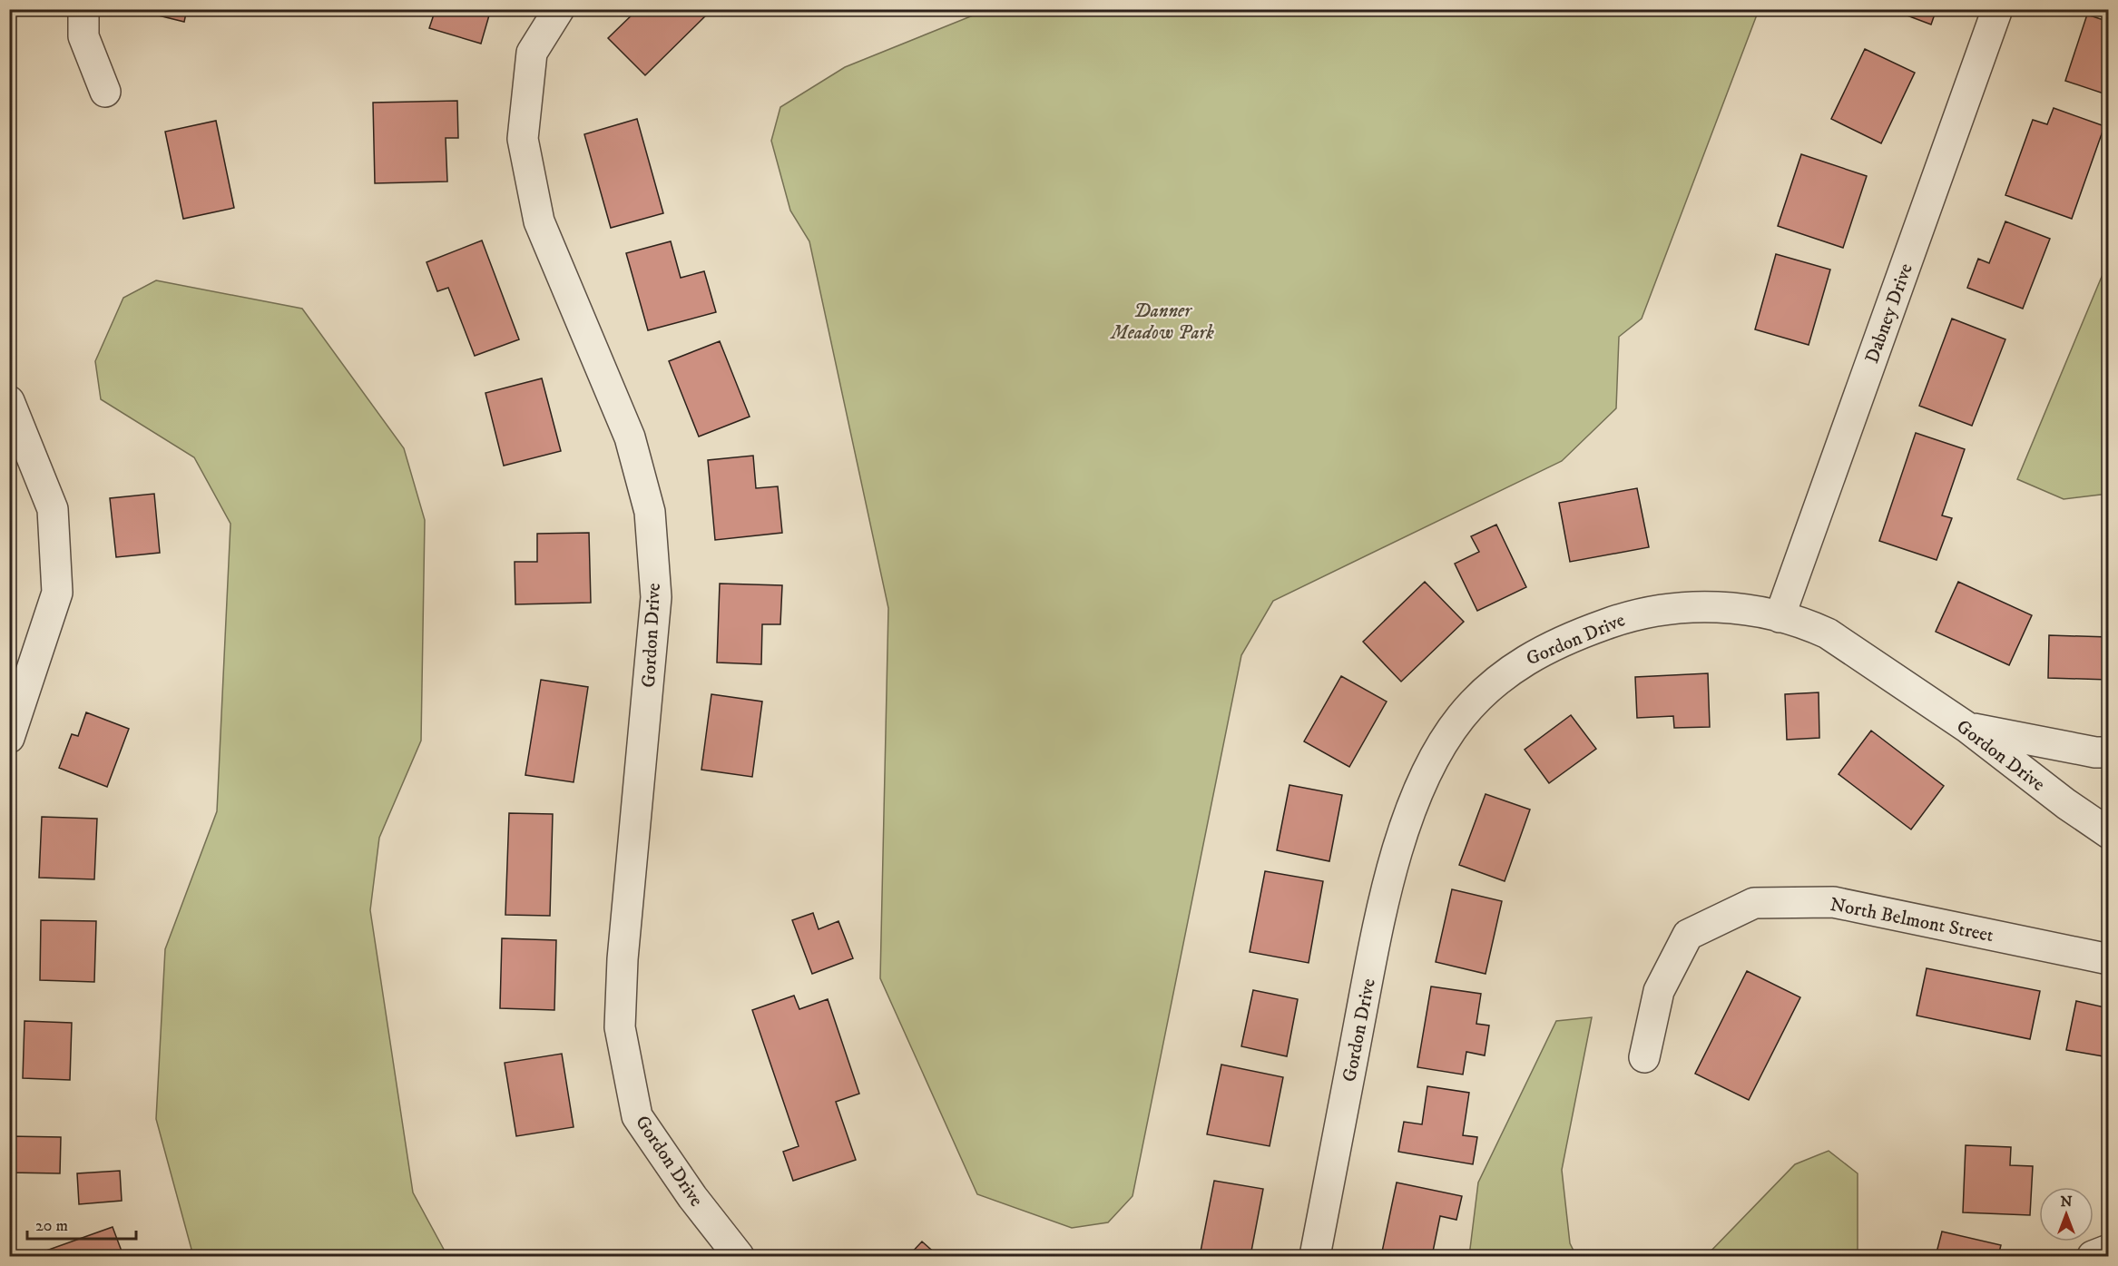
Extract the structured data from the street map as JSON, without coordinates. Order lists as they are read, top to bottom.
{
  "streets": {
    "street": ["Dabney Drive", "Gordon Drive", "North Belmont Street"]
  },
  "crossings": [
    ["Dabney Drive", "Gordon Drive"]
  ],
  "parks": ["Danner Meadow Park"],
  "scale_bar": "20 m",
  "north": "top"
}
